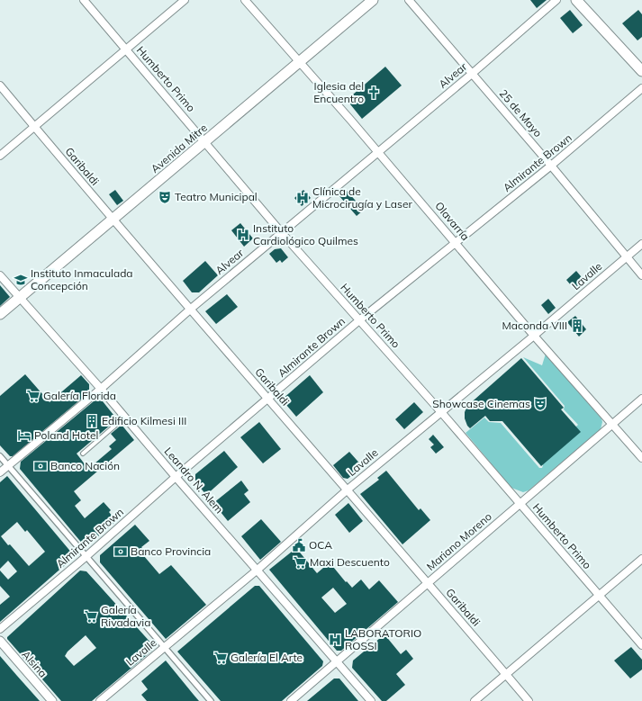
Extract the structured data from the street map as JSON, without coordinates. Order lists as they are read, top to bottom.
{
  "streets": {
    "main road": ["Avenida Mitre"],
    "street": [
      "Alvear",
      "Humberto Primo",
      "25 de Mayo",
      "Almirante Brown",
      "Garibaldi",
      "Olavarría",
      "Lavalle",
      "Leandro N. Alem",
      "Mariano Moreno",
      "Alsina"
    ]
  },
  "crossings": [
    ["Alvear", "Humberto Primo"],
    ["Alvear", "25 de Mayo"],
    ["Alvear", "Garibaldi"],
    ["Alvear", "Olavarría"],
    ["Alvear", "Leandro N. Alem"],
    ["Humberto Primo", "Avenida Mitre"],
    ["Humberto Primo", "Almirante Brown"],
    ["Humberto Primo", "Lavalle"],
    ["Humberto Primo", "Mariano Moreno"],
    ["25 de Mayo", "Almirante Brown"],
    ["25 de Mayo", "Lavalle"],
    ["Avenida Mitre", "Garibaldi"],
    ["Avenida Mitre", "Olavarría"],
    ["Avenida Mitre", "Leandro N. Alem"],
    ["Almirante Brown", "Garibaldi"],
    ["Almirante Brown", "Olavarría"],
    ["Almirante Brown", "Leandro N. Alem"],
    ["Garibaldi", "Lavalle"],
    ["Garibaldi", "Mariano Moreno"],
    ["Olavarría", "Lavalle"],
    ["Olavarría", "Mariano Moreno"],
    ["Lavalle", "Leandro N. Alem"],
    ["Leandro N. Alem", "Mariano Moreno"]
  ],
  "places": {
    "church": ["Iglesia del Encuentro"],
    "theatre": ["Teatro Municipal", "Showcase Cinemas"],
    "hospital": ["Clínica de Microcirugía y Laser", "Instituto Cardiológico Quilmes", "LABORATORIO ROSSI"],
    "school or university": ["Instituto Inmaculada Concepción"],
    "building": ["Maconda VIII", "Edificio Kilmesi III"],
    "supermarket": [
      "Galería Florida",
      "Maxi Descuento",
      "Galería Rivadavia",
      "Galería El Arte"
    ],
    "hotel": ["Poland Hotel"],
    "bank": ["Banco Nación", "Banco Provincia"],
    "public building": ["OCA"]
  }
}
